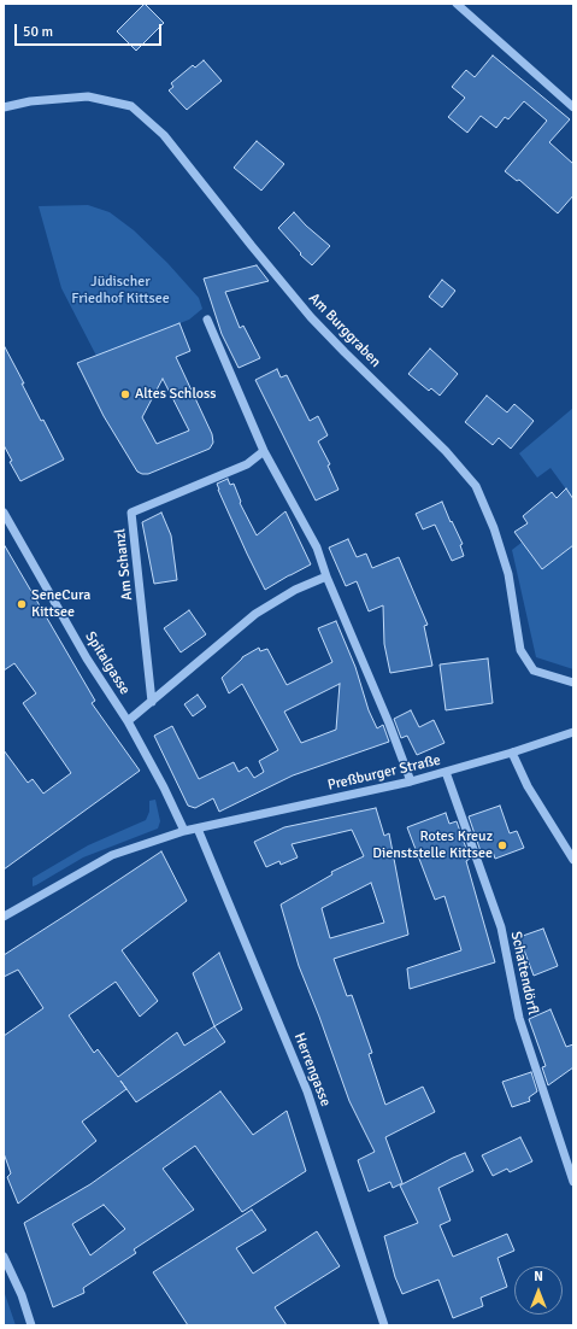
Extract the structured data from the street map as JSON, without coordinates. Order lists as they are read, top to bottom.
{
  "streets": {
    "street": [
      "Am Burggraben",
      "Am Schanzl",
      "Spitalgasse",
      "Preßburger Straße",
      "Schattendörfl",
      "Herrengasse"
    ]
  },
  "crossings": [
    ["Spitalgasse", "Preßburger Straße"],
    ["Preßburger Straße", "Schattendörfl"],
    ["Preßburger Straße", "Herrengasse"]
  ],
  "parks": ["Jüdischer Friedhof Kittsee"],
  "places": ["Altes Schloss", "SeneCura Kittsee", "Rotes Kreuz Dienststelle Kittsee"],
  "scale_bar": "50 m",
  "north": "top"
}
